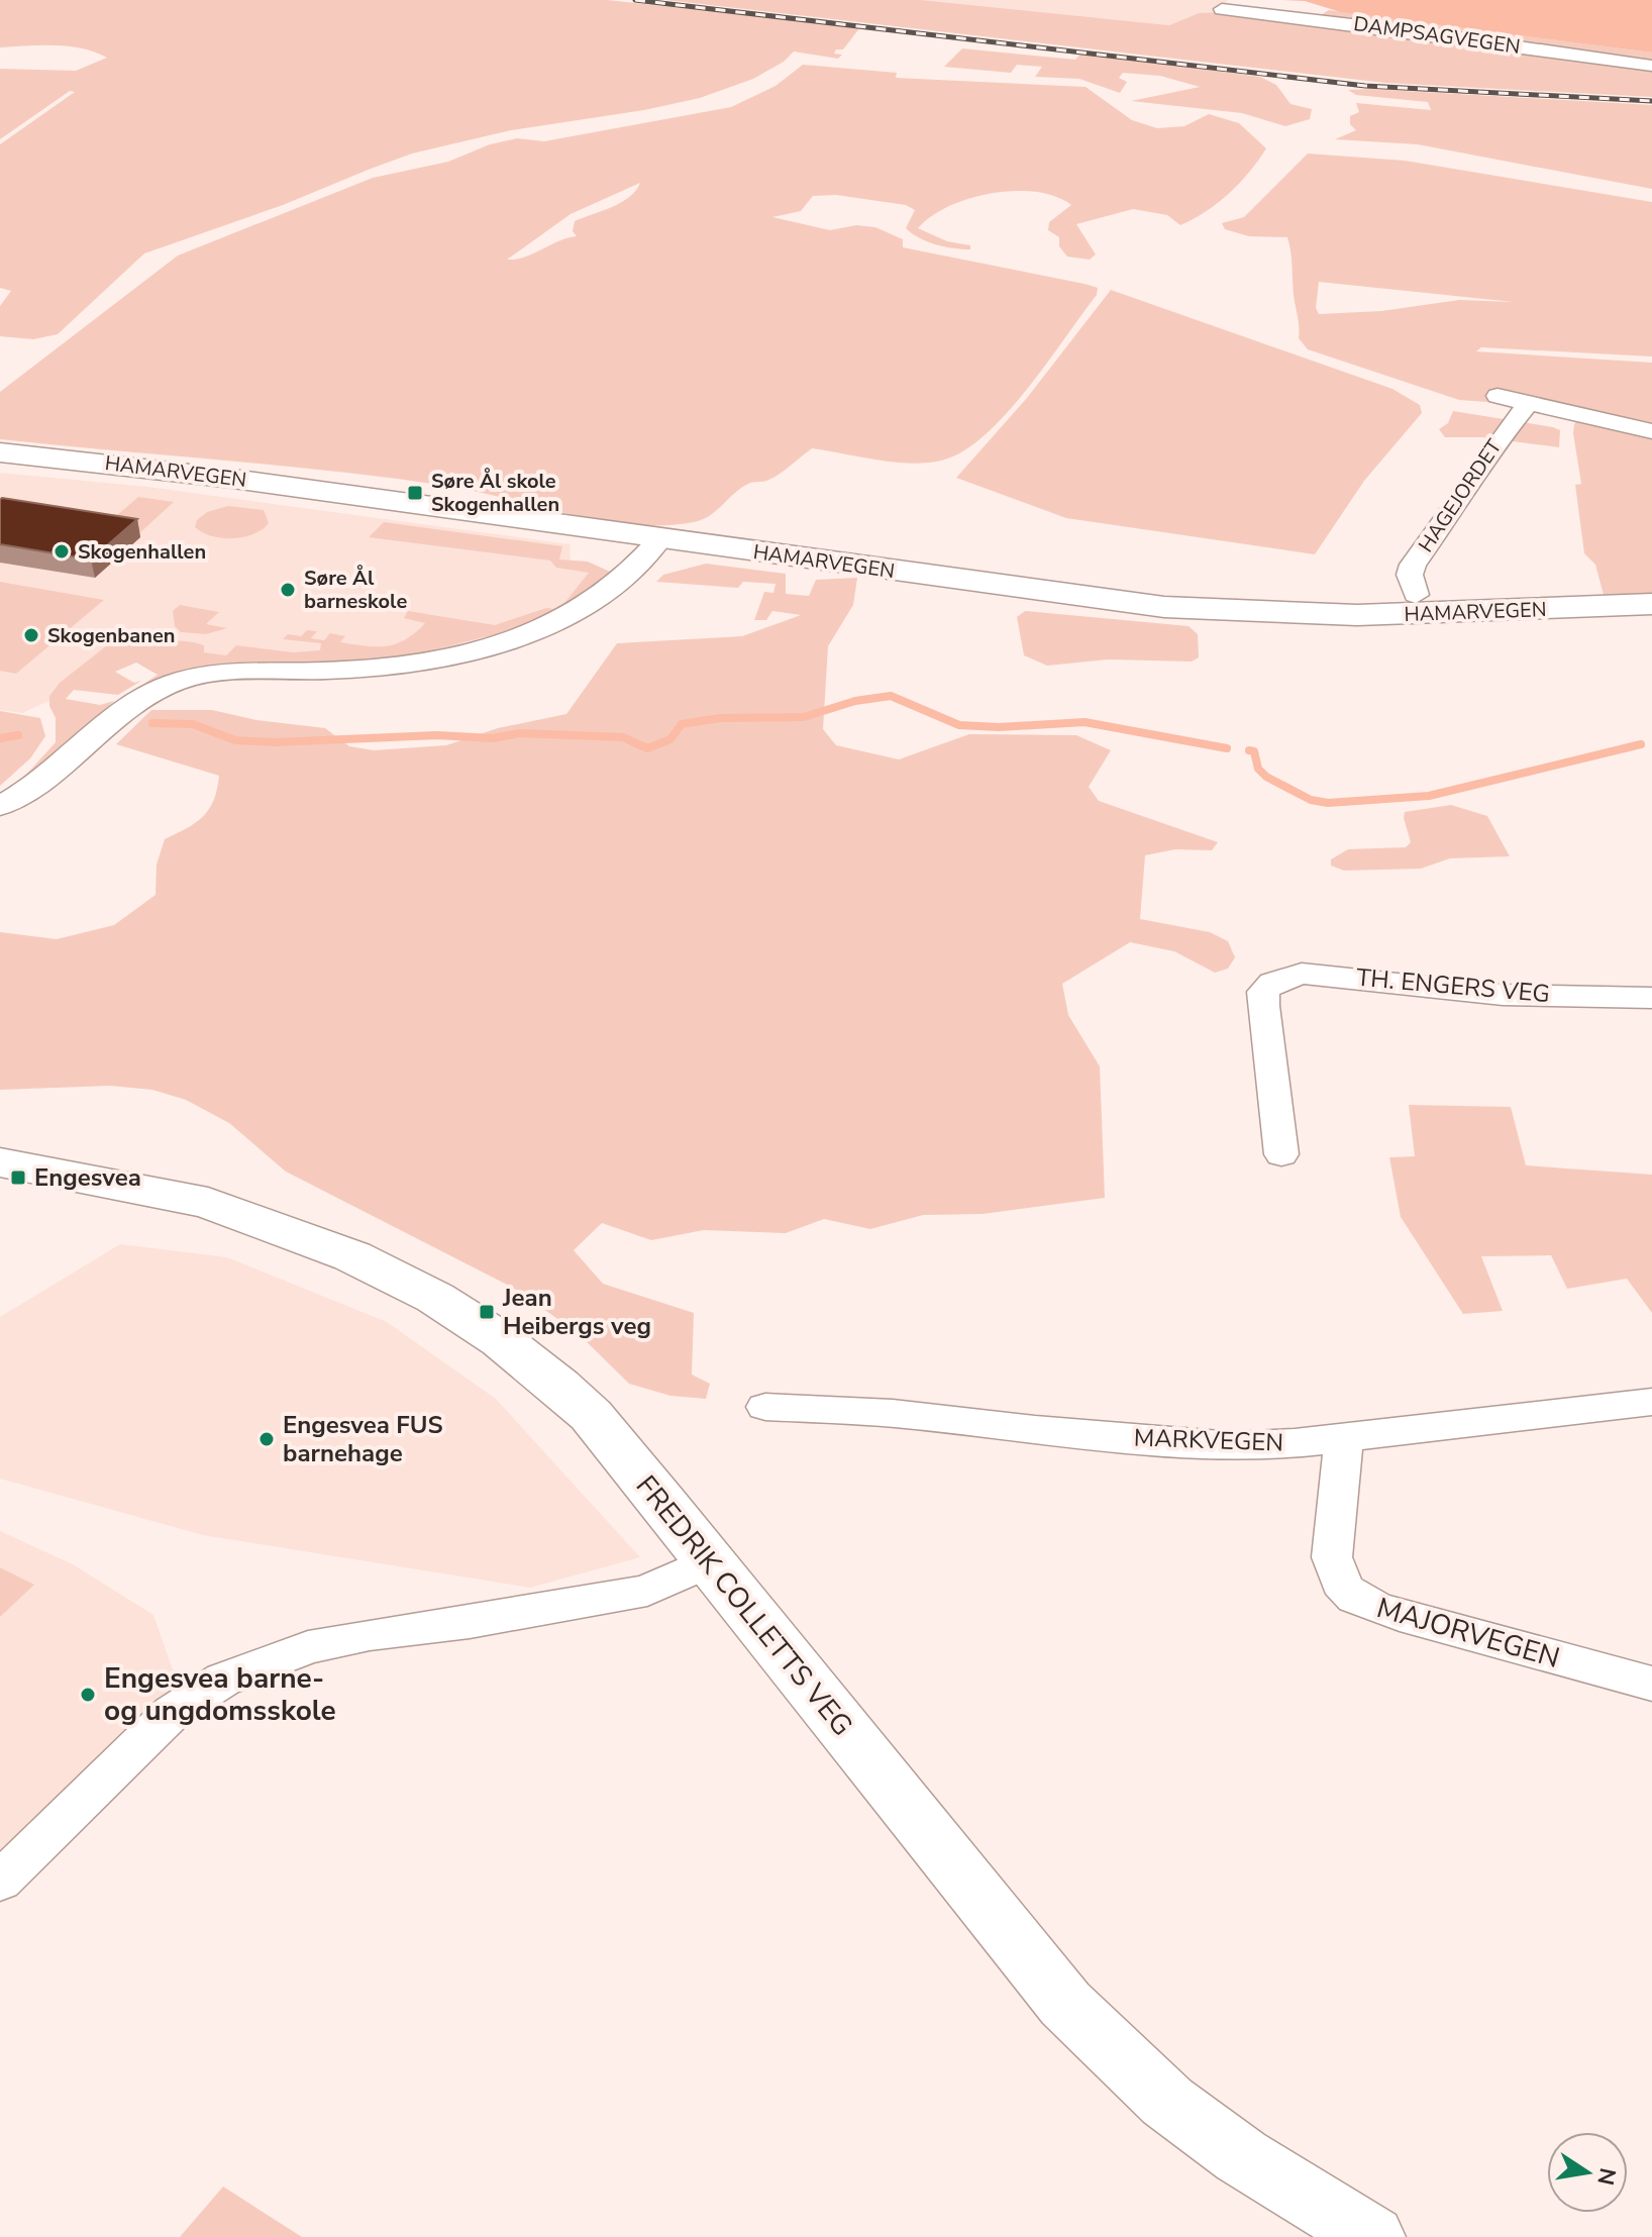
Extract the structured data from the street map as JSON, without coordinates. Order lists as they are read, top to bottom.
{
  "streets": {
    "main road": ["HAMARVEGEN", "FREDRIK COLLETTS VEG"],
    "street": [
      "DAMPSAGVEGEN",
      "HAGEJORDET",
      "TH. ENGERS VEG",
      "MARKVEGEN",
      "MAJORVEGEN"
    ]
  },
  "crossings": [
    ["MARKVEGEN", "MAJORVEGEN"]
  ],
  "places": {
    "transit": ["Søre Ål skole Skogenhallen", "Engesvea", "Jean Heibergs veg"],
    "other": [
      "Skogenhallen",
      "Søre Ål barneskole",
      "Skogenbanen",
      "Engesvea FUS barnehage",
      "Engesvea barne- og ungdomsskole"
    ]
  },
  "north": "right"
}
